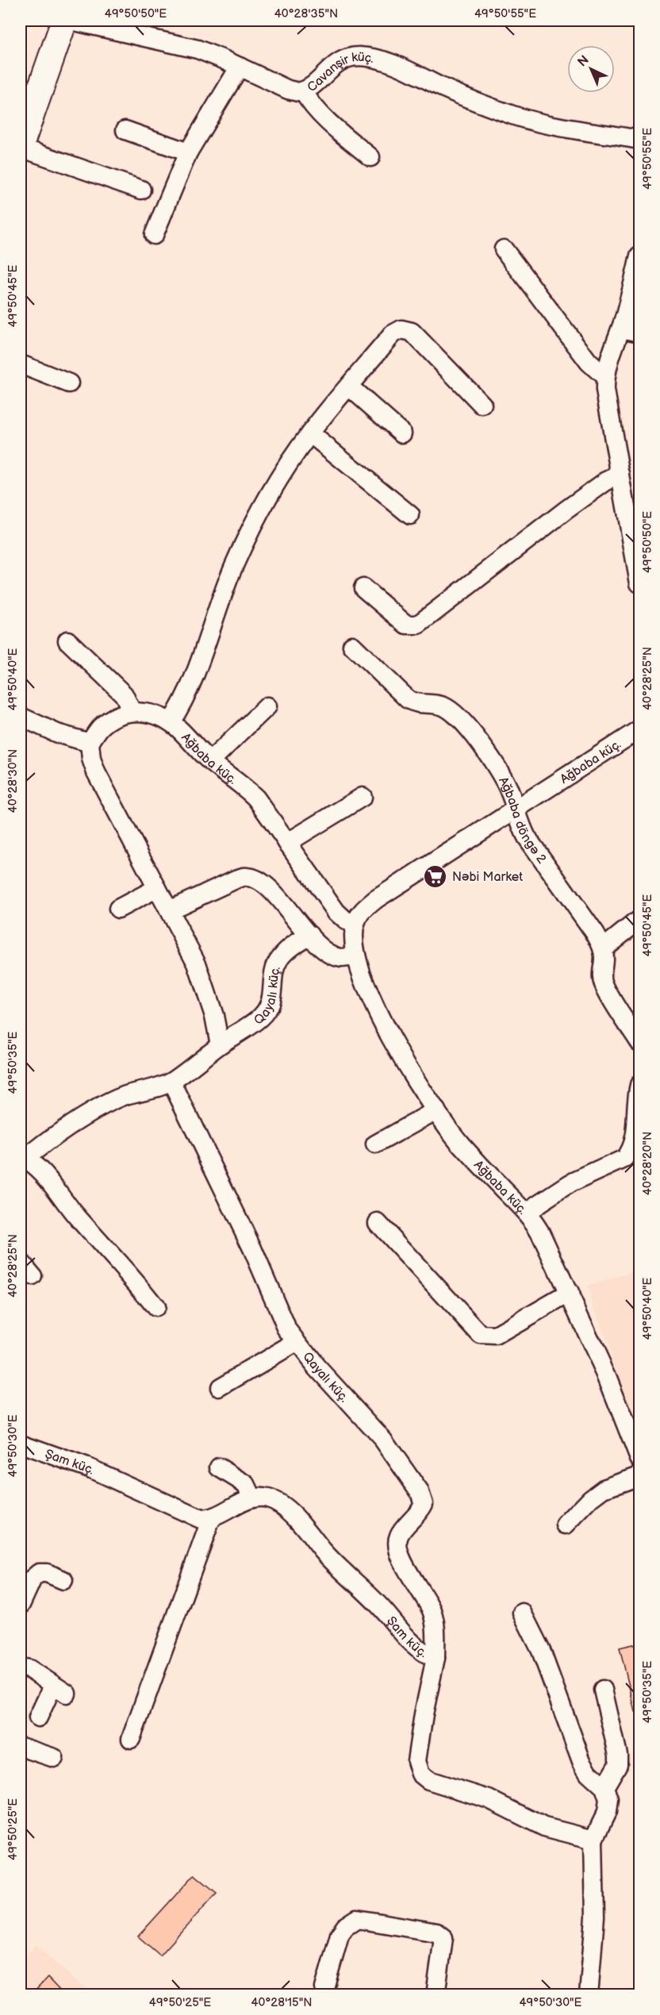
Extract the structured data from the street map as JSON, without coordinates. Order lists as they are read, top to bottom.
{
  "streets": {
    "street": [
      "Cavanşir küç.",
      "Ağbaba küç.",
      "Ağbaba döngə 2",
      "Qayalı küç.",
      "Şam küç."
    ]
  },
  "crossings": [
    ["Ağbaba küç.", "Ağbaba döngə 2"],
    ["Qayalı küç.", "Şam küç."]
  ],
  "places": {
    "supermarket": ["Nəbi Market"]
  },
  "north": "top left",
  "coordinates": [
    "49°50'50\"E",
    "40°28'35\"N",
    "49°50'55\"E",
    "49°50'45\"E",
    "40°28'25\"N",
    "49°50'40\"E",
    "40°28'30\"N",
    "49°50'35\"E",
    "40°28'20\"N",
    "49°50'30\"E",
    "49°50'25\"E",
    "40°28'15\"N"
  ]
}
